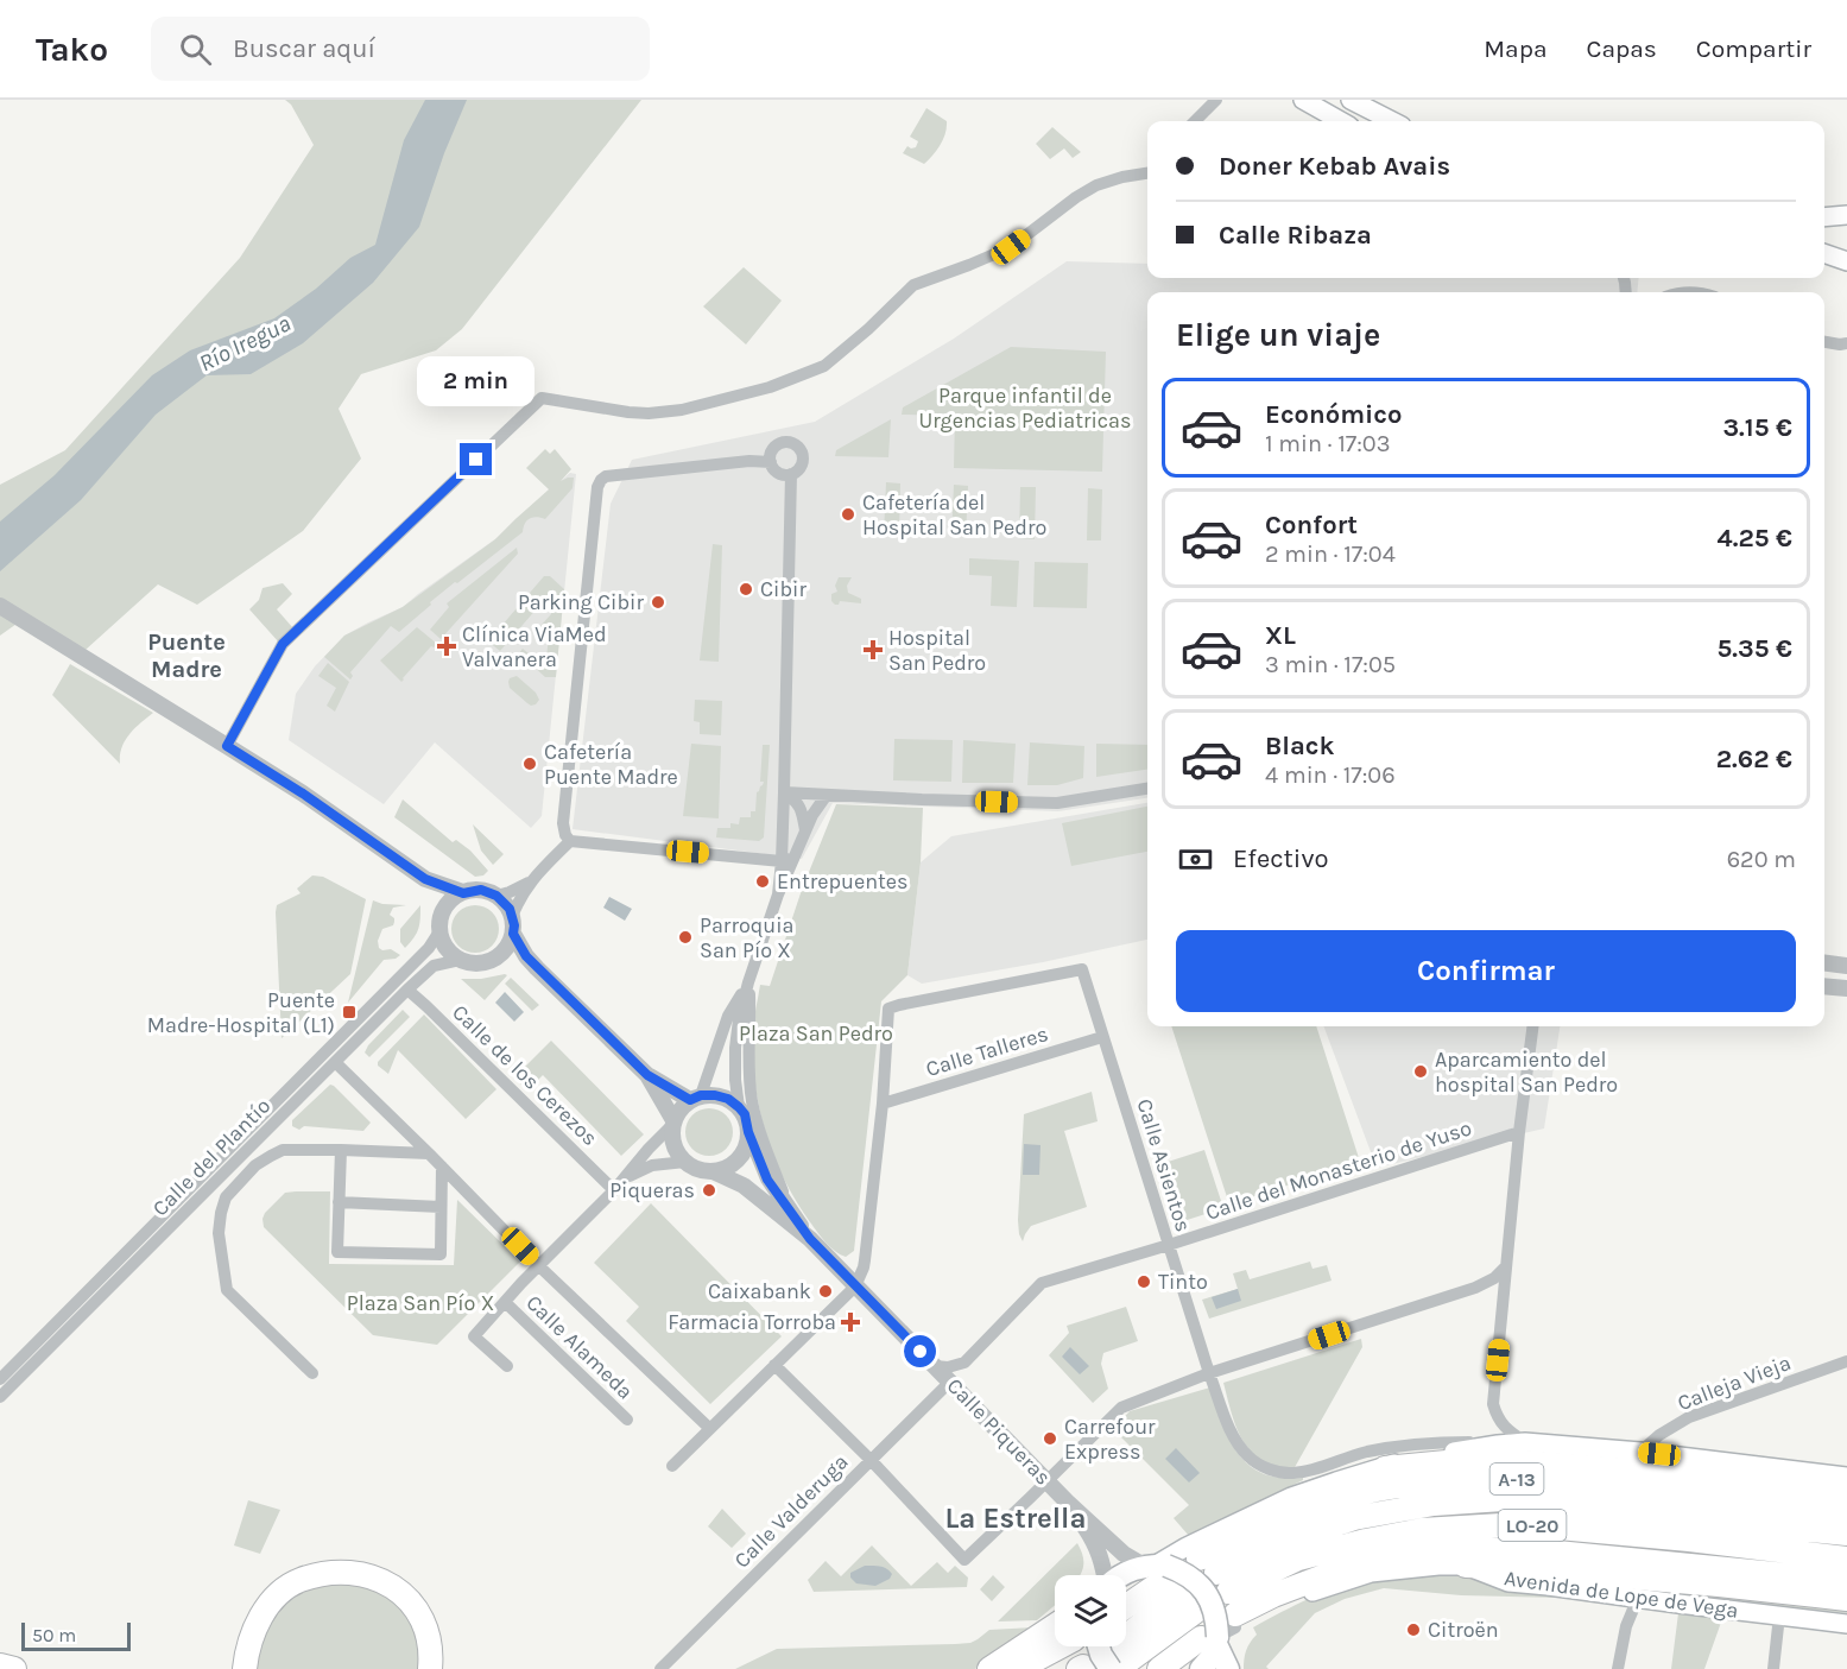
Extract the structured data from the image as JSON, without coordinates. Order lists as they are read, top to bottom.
{
  "streets": {
    "highway": ["A-13", "LO-20"],
    "main road": ["Avenida de Lope de Vega"],
    "street": [
      "Calle Talleres",
      "Calle de los Cerezos",
      "Calle del Plantío",
      "Calle Asientos",
      "Calle del Monasterio de Yuso",
      "Calle Alameda",
      "Calleja Vieja",
      "Calle Piqueras",
      "Calle Valderuga"
    ]
  },
  "crossings": [
    ["Calle Talleres", "Calle Asientos"],
    ["Calle de los Cerezos", "Calle del Plantío"],
    ["Calle de los Cerezos", "Calle Alameda"],
    ["Calle Asientos", "Calle del Monasterio de Yuso"],
    ["Calle del Monasterio de Yuso", "Calle Piqueras"],
    ["Calle Alameda", "Calle Piqueras"],
    ["Calle Piqueras", "Calle Valderuga"],
    ["A-13", "LO-20"]
  ],
  "districts": ["Puente Madre", "La Estrella"],
  "water": ["Río Iregua"],
  "parks": ["Parque infantil de Urgencias Pediatricas", "Plaza San Pedro", "Plaza San Pío X"],
  "places": {
    "other": [
      "Cafetería del Hospital San Pedro",
      "Cibir",
      "Parking Cibir",
      "Cafetería Puente Madre",
      "Entrepuentes",
      "Parroquia San Pío X",
      "Aparcamiento del hospital San Pedro",
      "Piqueras",
      "Tinto",
      "Caixabank",
      "Carrefour Express",
      "Citroën"
    ],
    "health": ["Clínica ViaMed Valvanera", "Hospital San Pedro", "Farmacia Torroba"],
    "transit": ["Puente Madre-Hospital (L1)"]
  },
  "scale_bar": "50 m",
  "page": {
    "header": "Tako",
    "search": "Buscar aquí",
    "nav": ["Mapa", "Capas", "Compartir"],
    "banner": ["Doner Kebab Avais", "Calle Ribaza"],
    "heading": "Elige un viaje",
    "bubble": "2 min",
    "list": [
      {
        "name": "Económico",
        "note": "1 min · 17:03",
        "value": "3.15 €"
      },
      {
        "name": "Confort",
        "note": "2 min · 17:04",
        "value": "4.25 €"
      },
      {
        "name": "XL",
        "note": "3 min · 17:05",
        "value": "5.35 €"
      },
      {
        "name": "Black",
        "note": "4 min · 17:06",
        "value": "2.62 €"
      }
    ],
    "pay": ["Efectivo", "620 m"],
    "buttons": "Confirmar",
    "scale": "50 m"
  }
}
